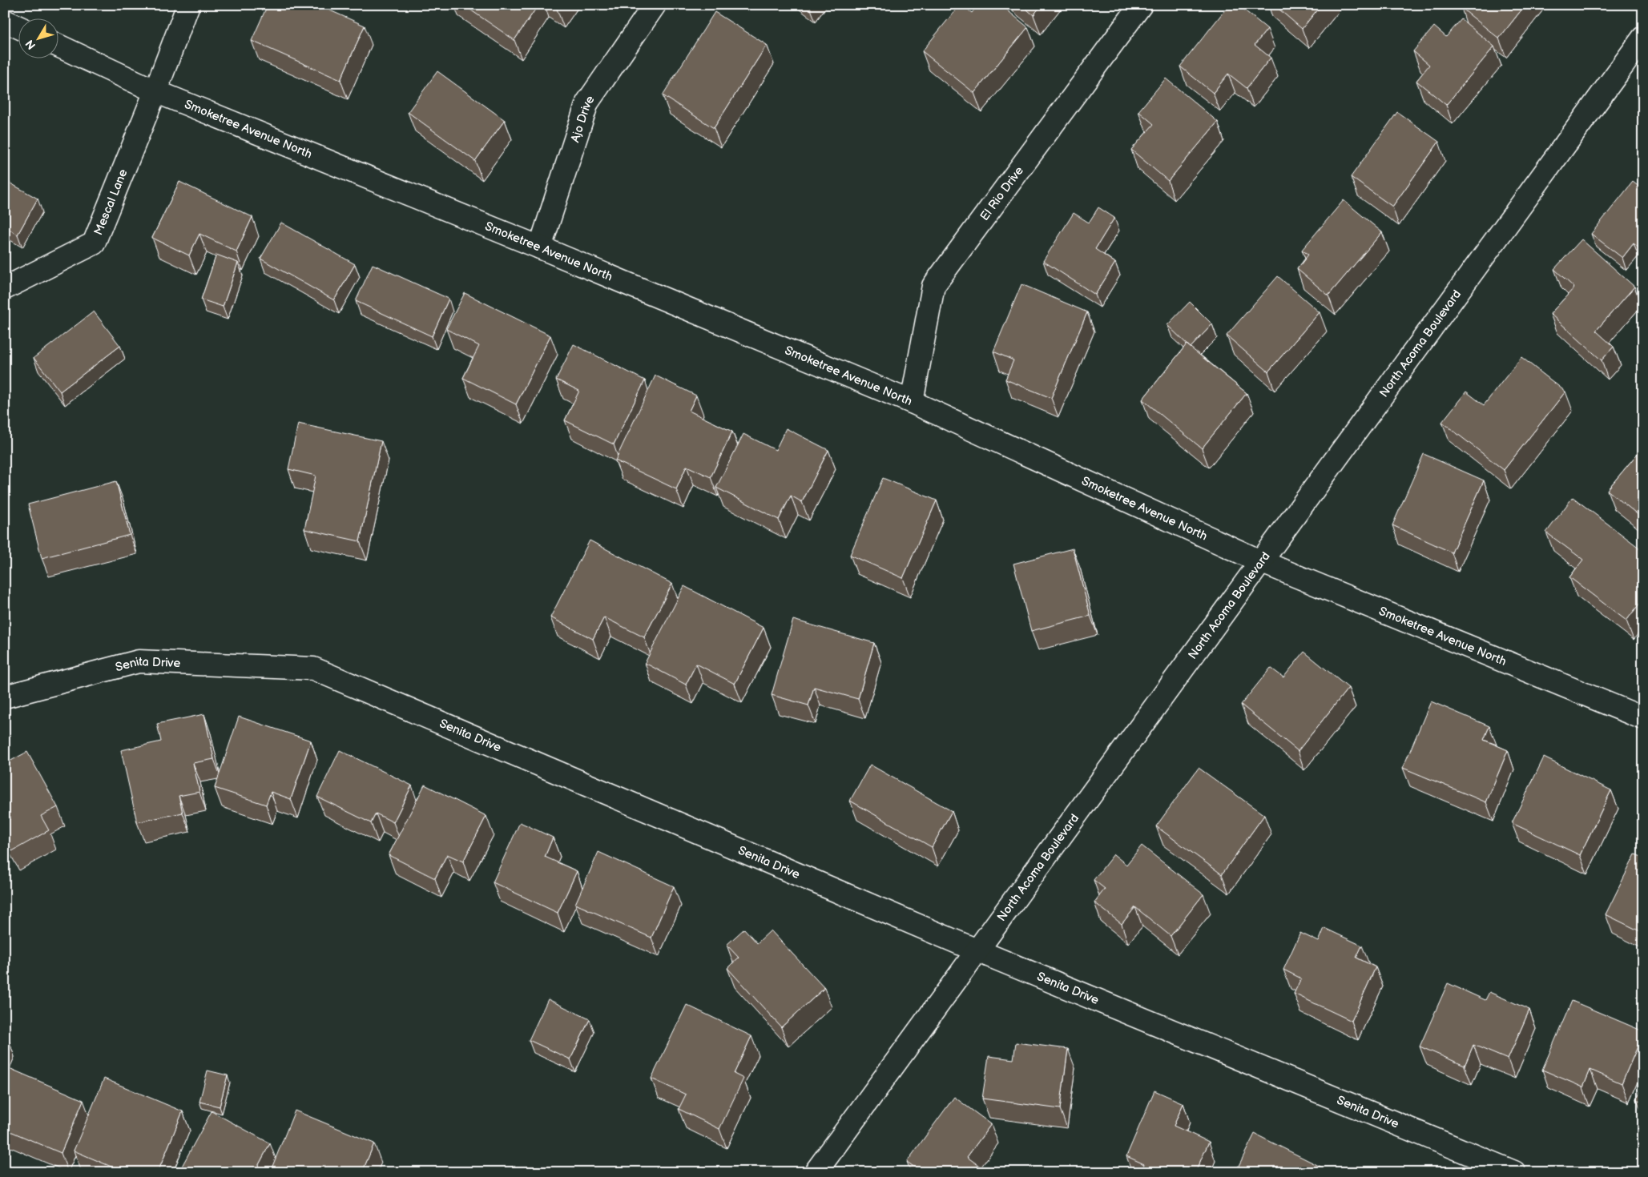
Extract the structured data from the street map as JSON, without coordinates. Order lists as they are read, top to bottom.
{
  "streets": {
    "street": [
      "Ajo Drive",
      "Smoketree Avenue North",
      "El Rio Drive",
      "Mescal Lane",
      "North Acoma Boulevard",
      "Senita Drive"
    ]
  },
  "crossings": [
    ["Ajo Drive", "Smoketree Avenue North"],
    ["Smoketree Avenue North", "El Rio Drive"],
    ["Smoketree Avenue North", "Mescal Lane"],
    ["Smoketree Avenue North", "North Acoma Boulevard"],
    ["North Acoma Boulevard", "Senita Drive"]
  ],
  "north": "bottom left"
}
